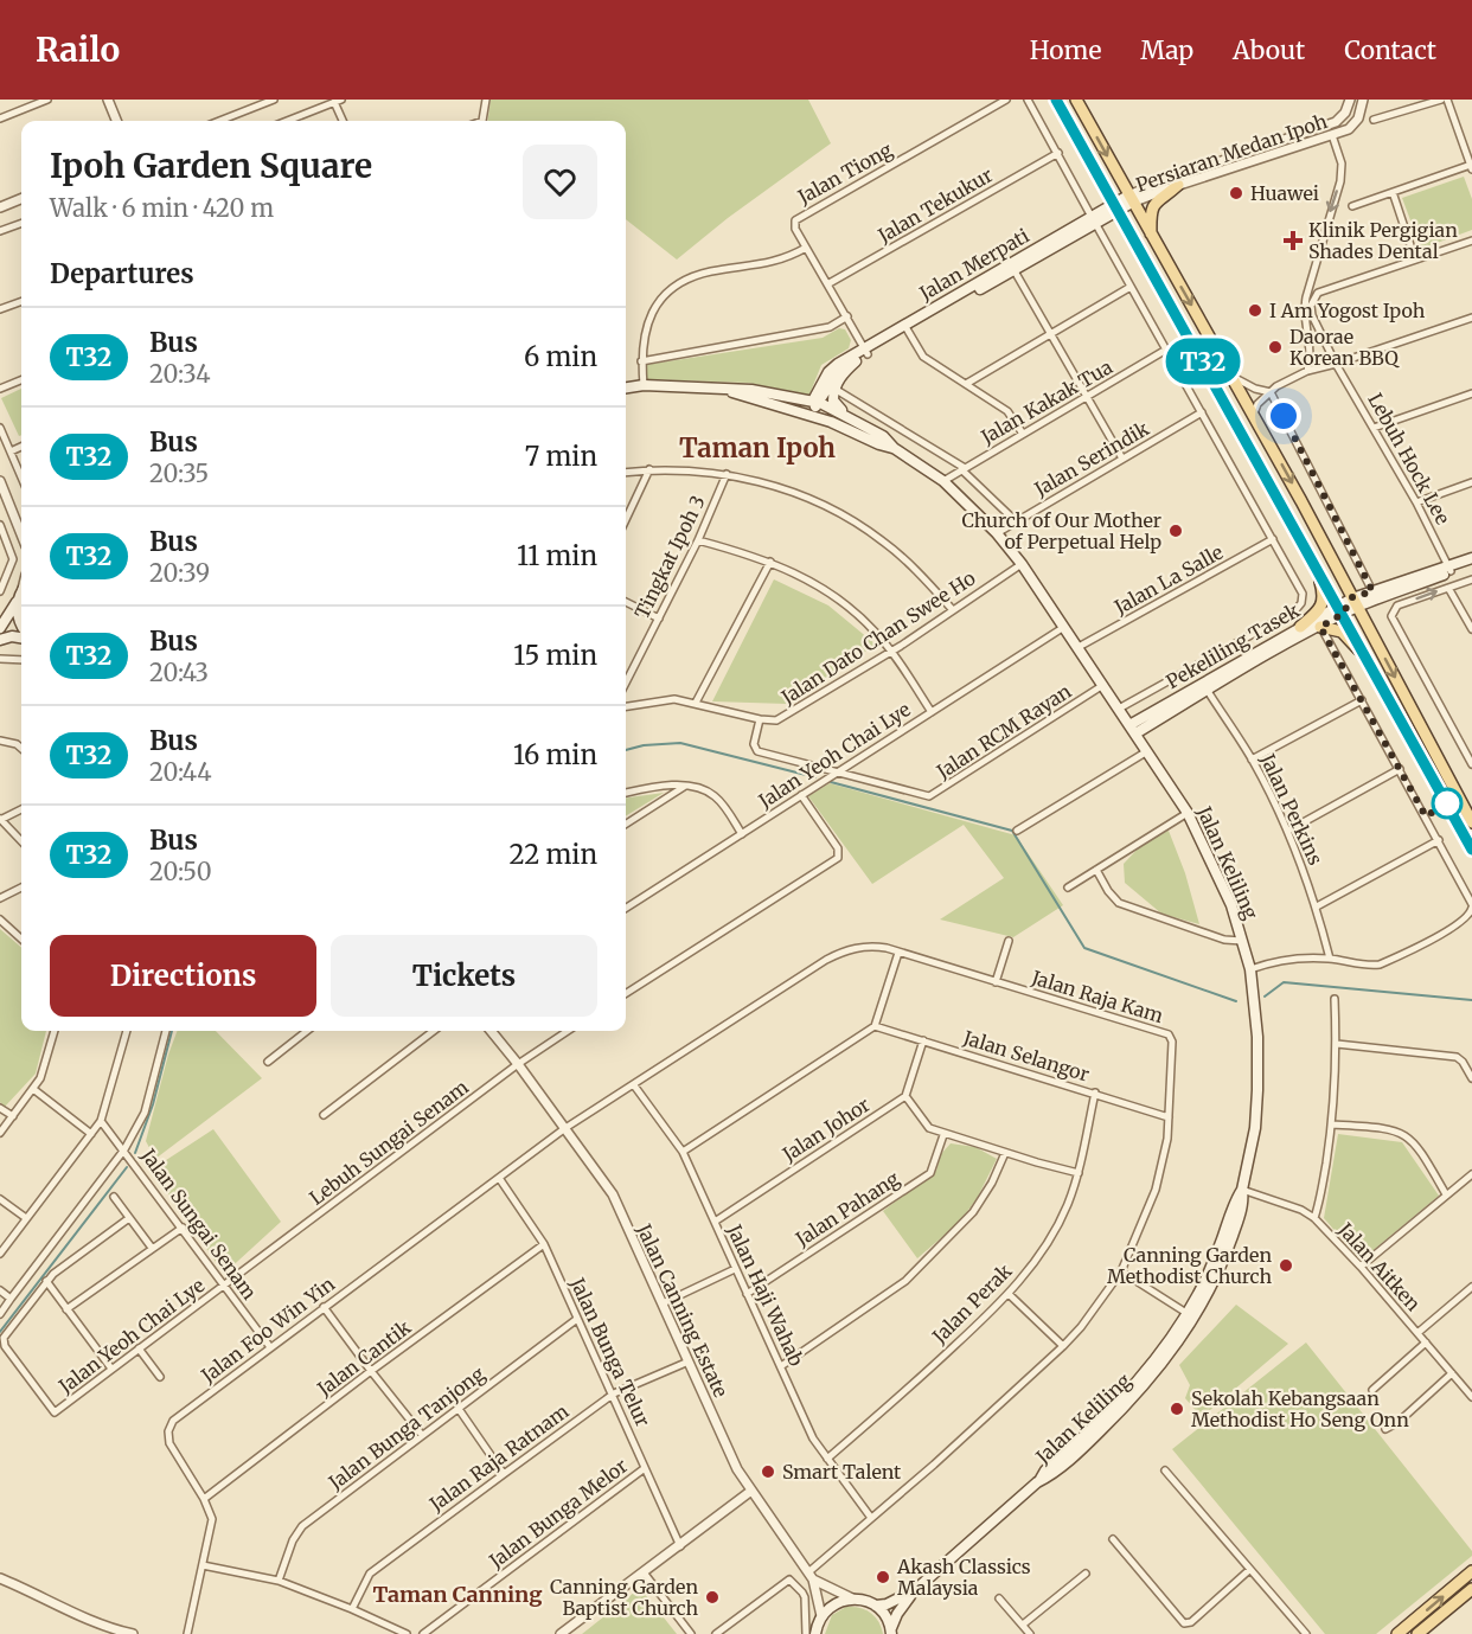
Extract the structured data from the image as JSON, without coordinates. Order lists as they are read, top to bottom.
{
  "streets": {
    "main road": ["Jalan Merpati", "Pekeliling Tasek", "Jalan Keliling"],
    "street": [
      "Persiaran Medan Ipoh",
      "Jalan Tiong",
      "Jalan Tekukur",
      "Jalan Kakak Tua",
      "Jalan Serindik",
      "Lebuh Hock Lee",
      "Tingkat Ipoh 3",
      "Jalan La Salle",
      "Jalan Dato Chan Swee Ho",
      "Jalan RCM Rayan",
      "Jalan Yeoh Chai Lye",
      "Jalan Perkins",
      "Jalan Raja Kam",
      "Jalan Selangor",
      "Jalan Johor",
      "Lebuh Sungai Senam",
      "Jalan Pahang",
      "Jalan Sungai Senam",
      "Jalan Aitken",
      "Jalan Haji Wahab",
      "Jalan Perak",
      "Jalan Canning Estate",
      "Jalan Foo Win Yin",
      "Jalan Bunga Telur",
      "Jalan Cantik",
      "Jalan Bunga Tanjong",
      "Jalan Raja Ratnam",
      "Jalan Bunga Melor"
    ]
  },
  "crossings": [
    ["Persiaran Medan Ipoh", "Jalan Merpati"],
    ["Jalan Tiong", "Jalan Tekukur"],
    ["Jalan Tiong", "Jalan Merpati"],
    ["Jalan Kakak Tua", "Jalan Keliling"],
    ["Jalan Serindik", "Jalan Keliling"],
    ["Jalan La Salle", "Jalan Keliling"],
    ["Jalan Dato Chan Swee Ho", "Jalan RCM Rayan"],
    ["Jalan Dato Chan Swee Ho", "Jalan Keliling"],
    ["Pekeliling Tasek", "Jalan Perkins"],
    ["Pekeliling Tasek", "Jalan Keliling"],
    ["Jalan RCM Rayan", "Jalan Yeoh Chai Lye"],
    ["Jalan RCM Rayan", "Jalan Keliling"],
    ["Jalan Yeoh Chai Lye", "Jalan Keliling"],
    ["Jalan Yeoh Chai Lye", "Lebuh Sungai Senam"],
    ["Jalan Yeoh Chai Lye", "Jalan Sungai Senam"],
    ["Jalan Keliling", "Jalan Aitken"],
    ["Jalan Raja Kam", "Jalan Selangor"],
    ["Jalan Raja Kam", "Jalan Haji Wahab"],
    ["Jalan Raja Kam", "Jalan Canning Estate"],
    ["Jalan Raja Kam", "Jalan Foo Win Yin"],
    ["Jalan Selangor", "Jalan Perak"],
    ["Jalan Johor", "Jalan Haji Wahab"],
    ["Lebuh Sungai Senam", "Jalan Sungai Senam"],
    ["Lebuh Sungai Senam", "Jalan Canning Estate"],
    ["Jalan Pahang", "Jalan Haji Wahab"],
    ["Jalan Sungai Senam", "Jalan Foo Win Yin"],
    ["Jalan Haji Wahab", "Jalan Perak"],
    ["Jalan Canning Estate", "Jalan Foo Win Yin"],
    ["Jalan Canning Estate", "Jalan Raja Ratnam"],
    ["Jalan Foo Win Yin", "Jalan Bunga Telur"],
    ["Jalan Foo Win Yin", "Jalan Cantik"],
    ["Jalan Bunga Telur", "Jalan Cantik"],
    ["Jalan Bunga Telur", "Jalan Bunga Tanjong"],
    ["Jalan Bunga Telur", "Jalan Raja Ratnam"],
    ["Jalan Bunga Telur", "Jalan Bunga Melor"]
  ],
  "districts": ["Taman Ipoh", "Taman Canning"],
  "places": {
    "other": [
      "Huawei",
      "I Am Yogost Ipoh",
      "Daorae Korean BBQ",
      "Church of Our Mother of Perpetual Help",
      "Canning Garden Methodist Church",
      "Sekolah Kebangsaan Methodist Ho Seng Onn",
      "Smart Talent",
      "Akash Classics Malaysia",
      "Canning Garden Baptist Church"
    ],
    "health": ["Klinik Pergigian Shades Dental"]
  },
  "lines": ["bus line T32"],
  "page": {
    "header": "Railo",
    "nav": [
      "Home",
      "Map",
      "About",
      "Contact"
    ],
    "on_map": "T32",
    "heading": [
      ["Ipoh Garden Square", "Walk · 6 min · 420 m"],
      "Departures"
    ],
    "list": [
      {
        "mark": "T32",
        "name": "Bus",
        "note": "20:34",
        "value": "6 min"
      },
      {
        "mark": "T32",
        "name": "Bus",
        "note": "20:35",
        "value": "7 min"
      },
      {
        "mark": "T32",
        "name": "Bus",
        "note": "20:39",
        "value": "11 min"
      },
      {
        "mark": "T32",
        "name": "Bus",
        "note": "20:43",
        "value": "15 min"
      },
      {
        "mark": "T32",
        "name": "Bus",
        "note": "20:44",
        "value": "16 min"
      },
      {
        "mark": "T32",
        "name": "Bus",
        "note": "20:50",
        "value": "22 min"
      }
    ],
    "buttons": ["Directions", "Tickets"]
  }
}
